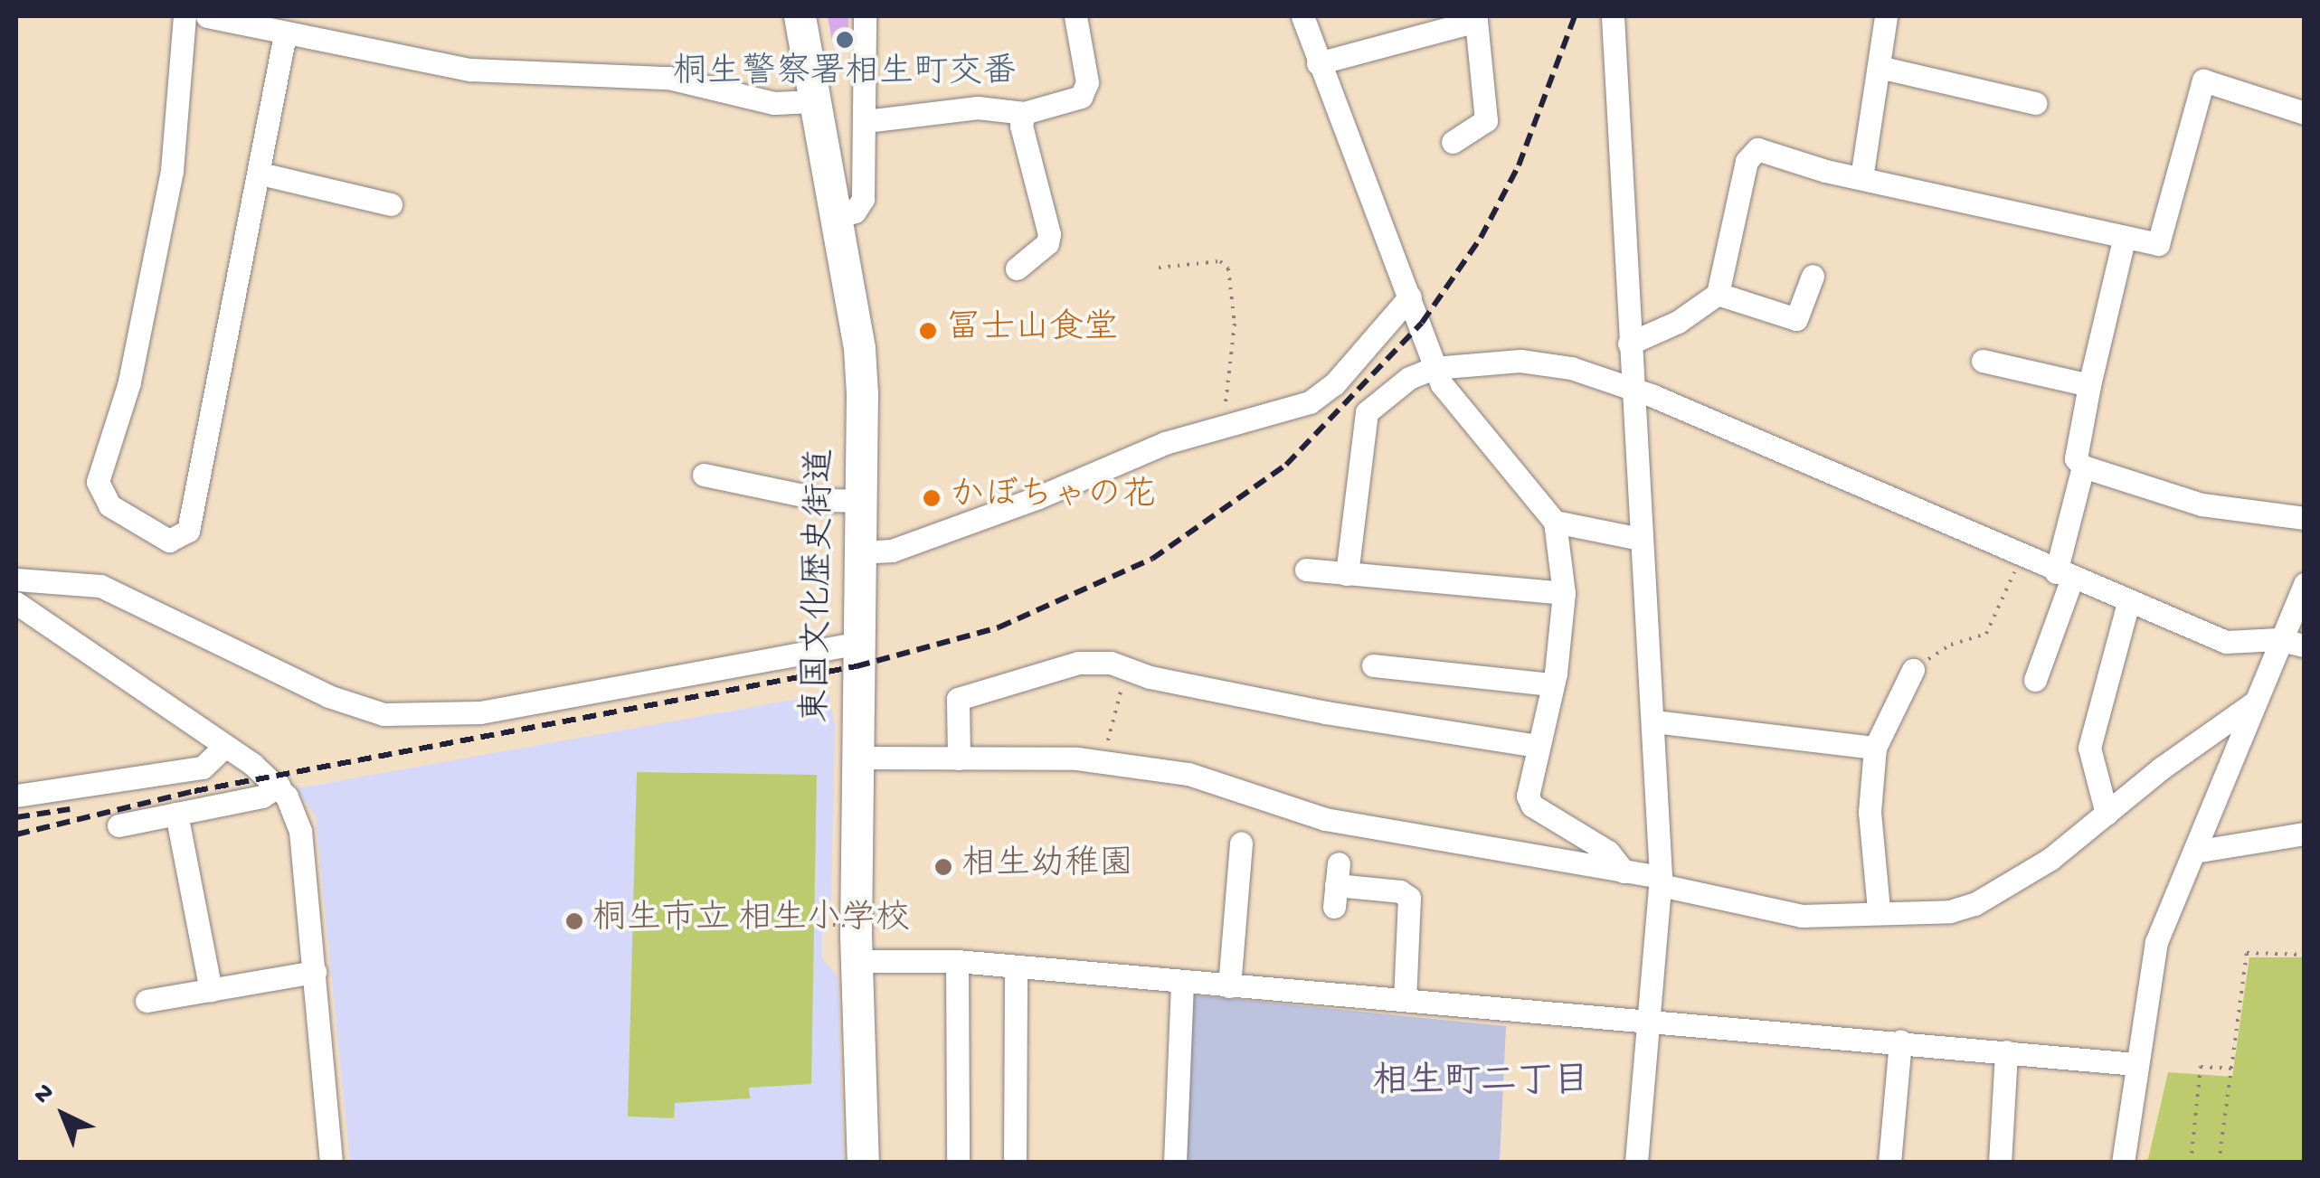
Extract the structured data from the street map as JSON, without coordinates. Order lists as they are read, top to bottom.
{
  "streets": {
    "highway": ["東国文化歴史街道"]
  },
  "districts": ["相生町二丁目"],
  "places": [
    "桐生警察署相生町交番",
    "冨士山食堂",
    "かぼちゃの花",
    "相生幼稚園",
    "桐生市立 相生小学校"
  ],
  "north": "top left"
}
